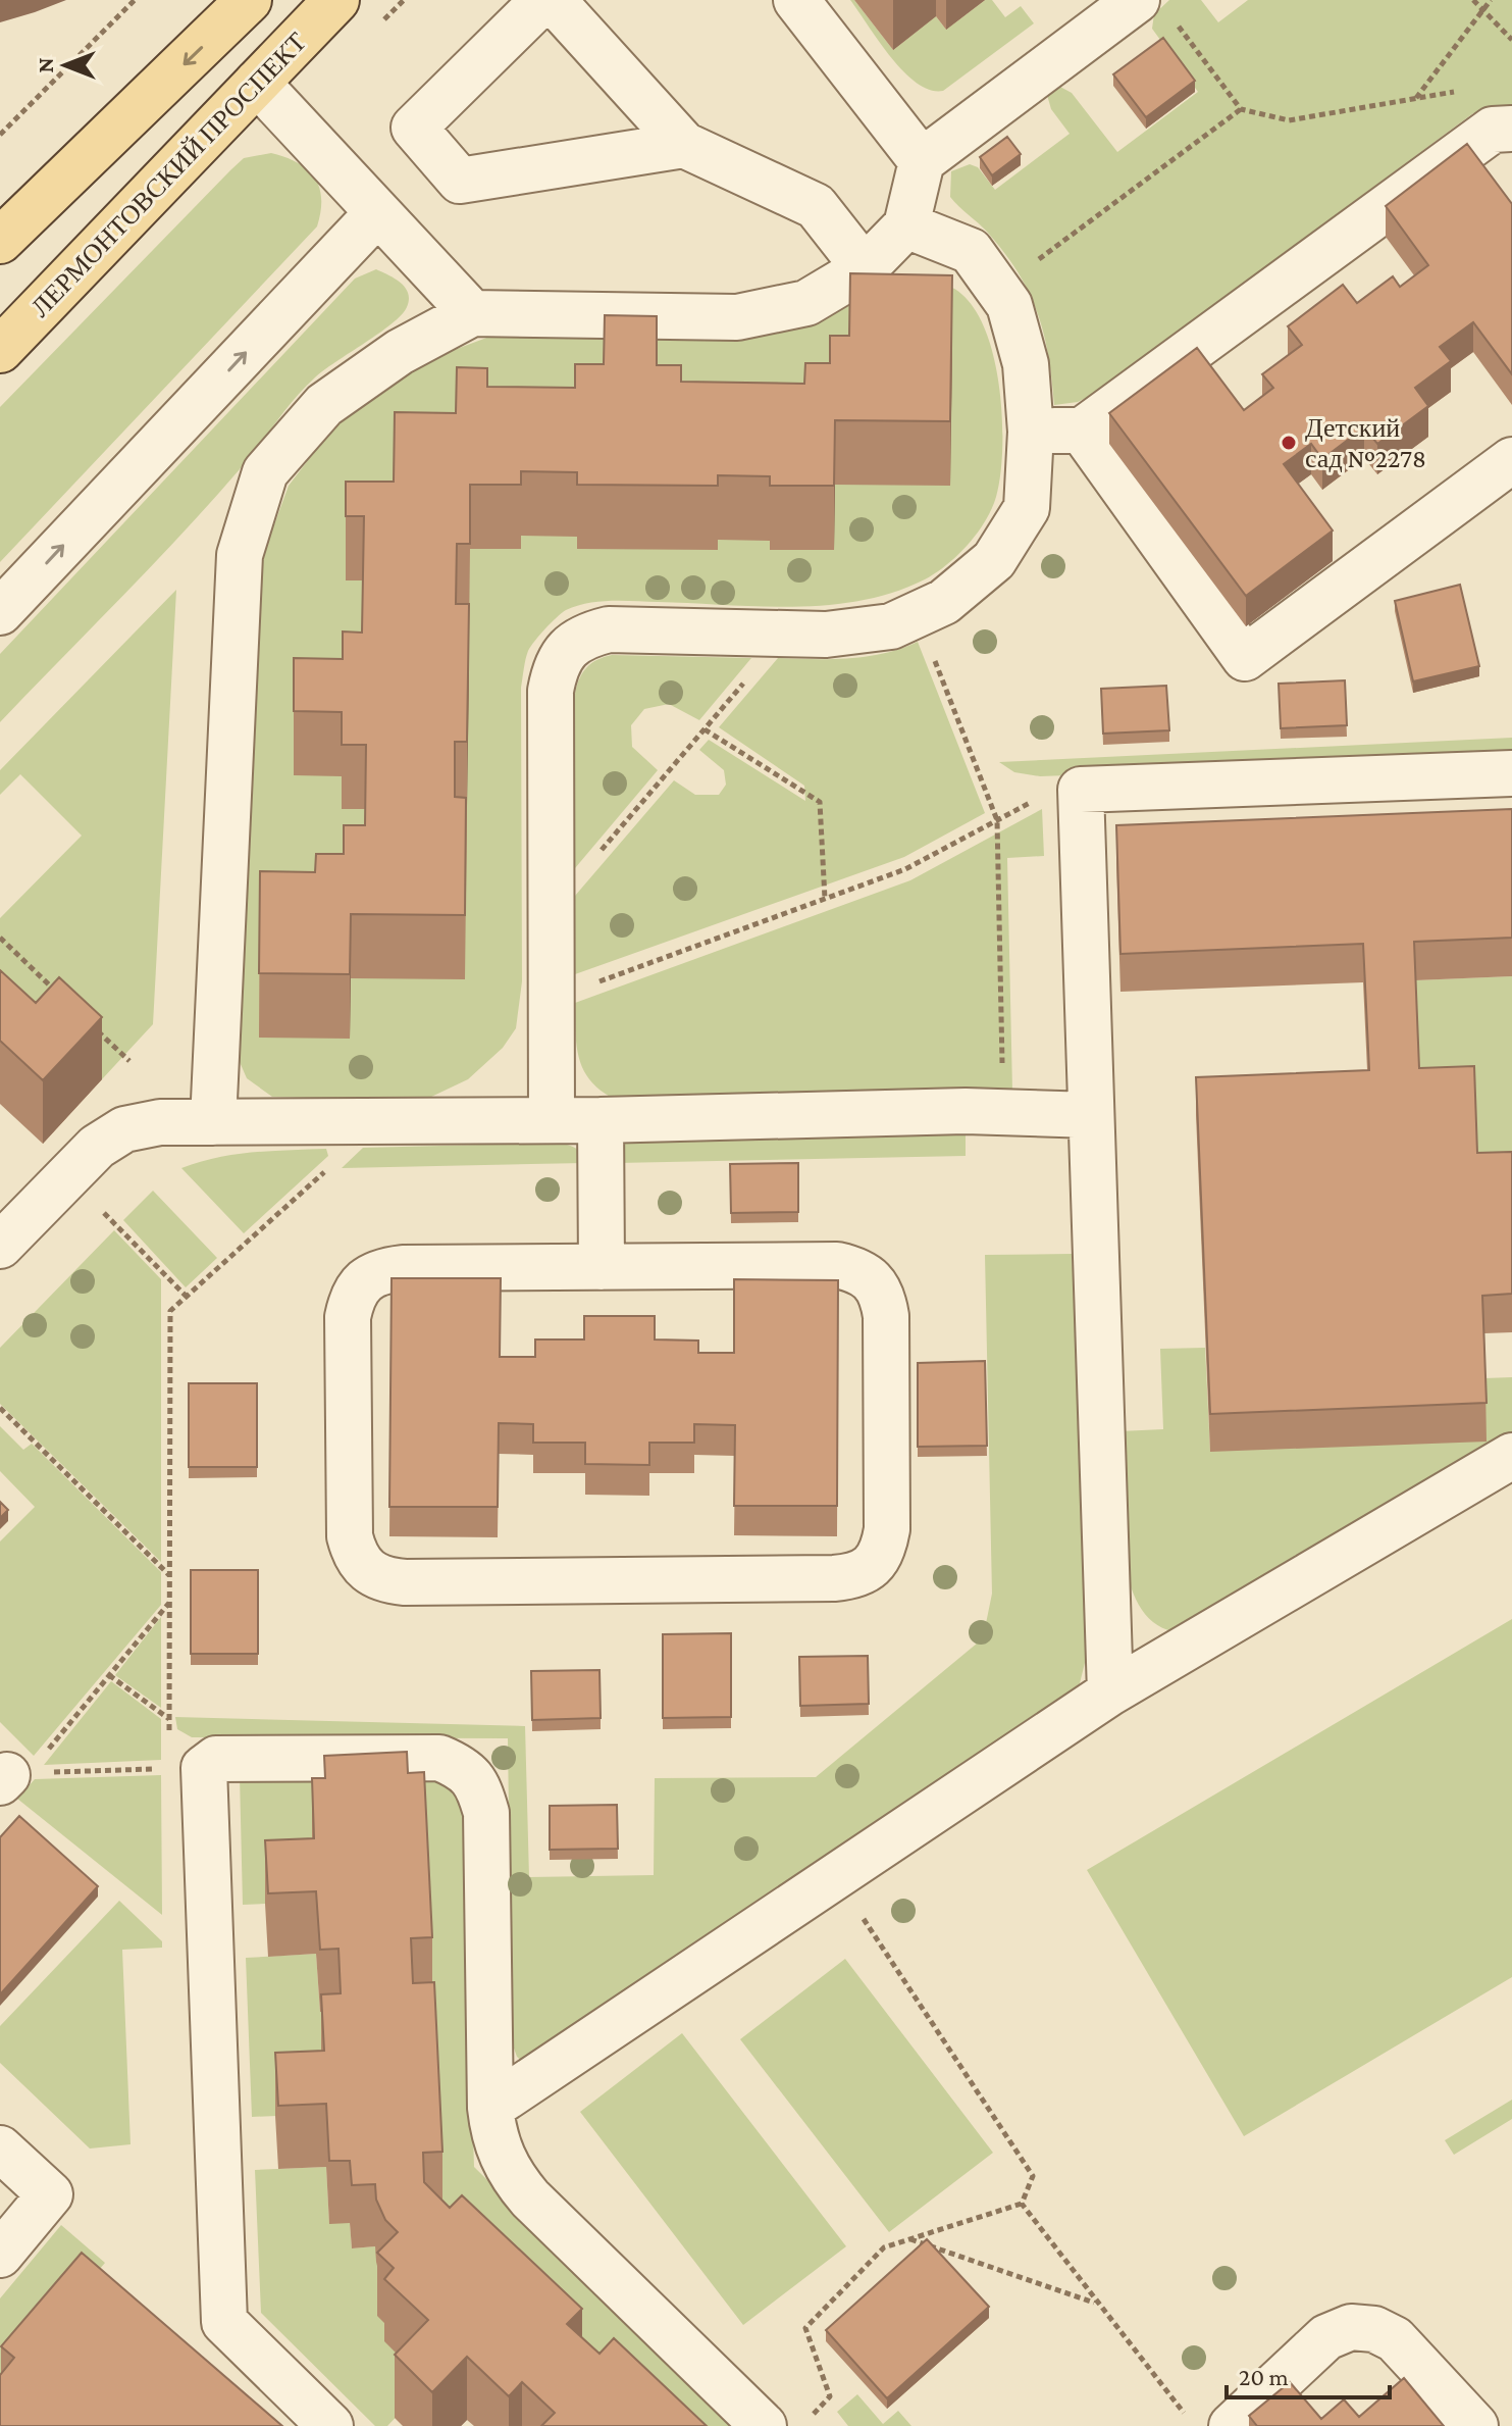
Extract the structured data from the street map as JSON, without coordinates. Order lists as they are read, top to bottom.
{
  "streets": {
    "main road": ["ЛЕРМОНТОВСКИЙ ПРОСПЕКТ"]
  },
  "places": ["Детский сад №2278"],
  "scale_bar": "20 m",
  "north": "left"
}
